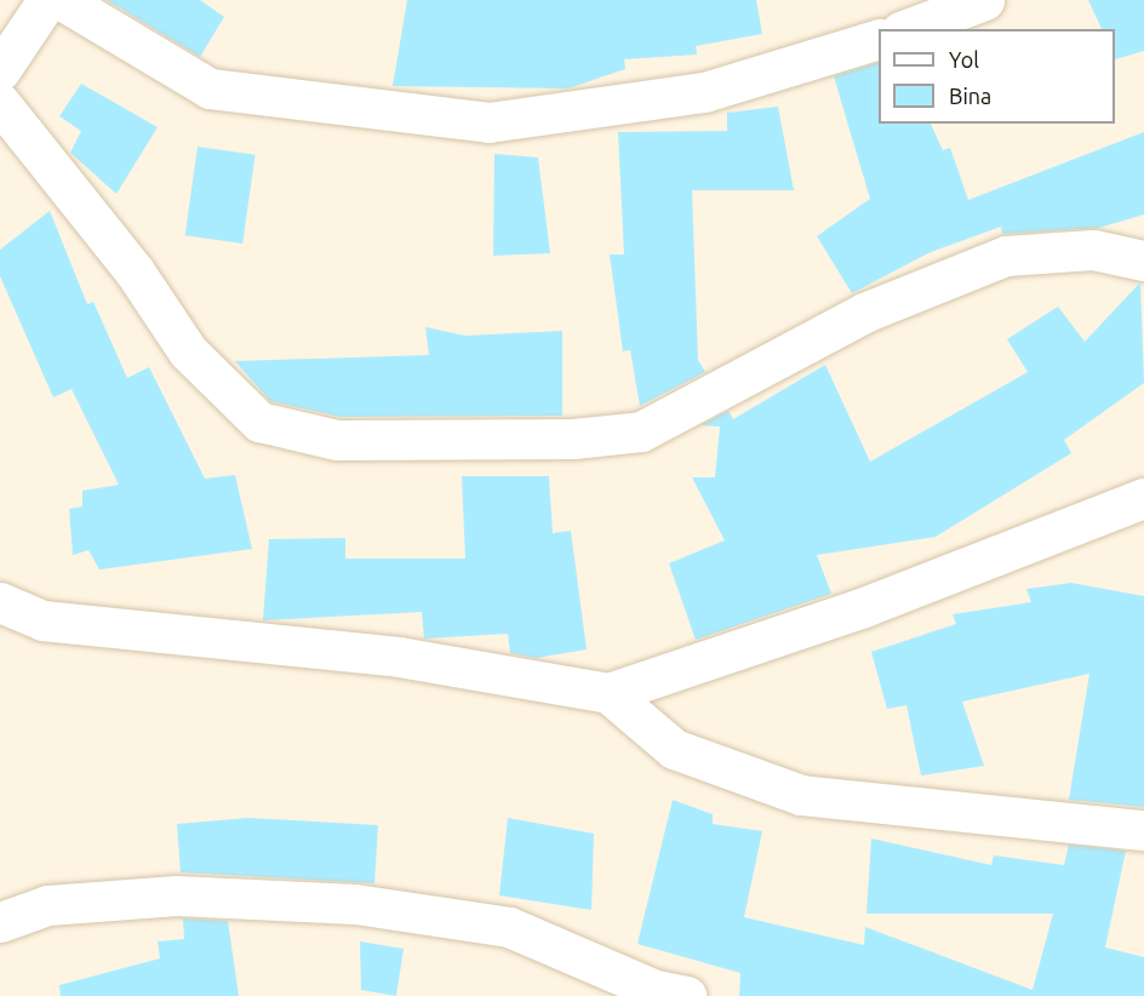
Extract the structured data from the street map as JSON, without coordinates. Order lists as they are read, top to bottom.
{
  "legend": ["Yol", "Bina"]
}
